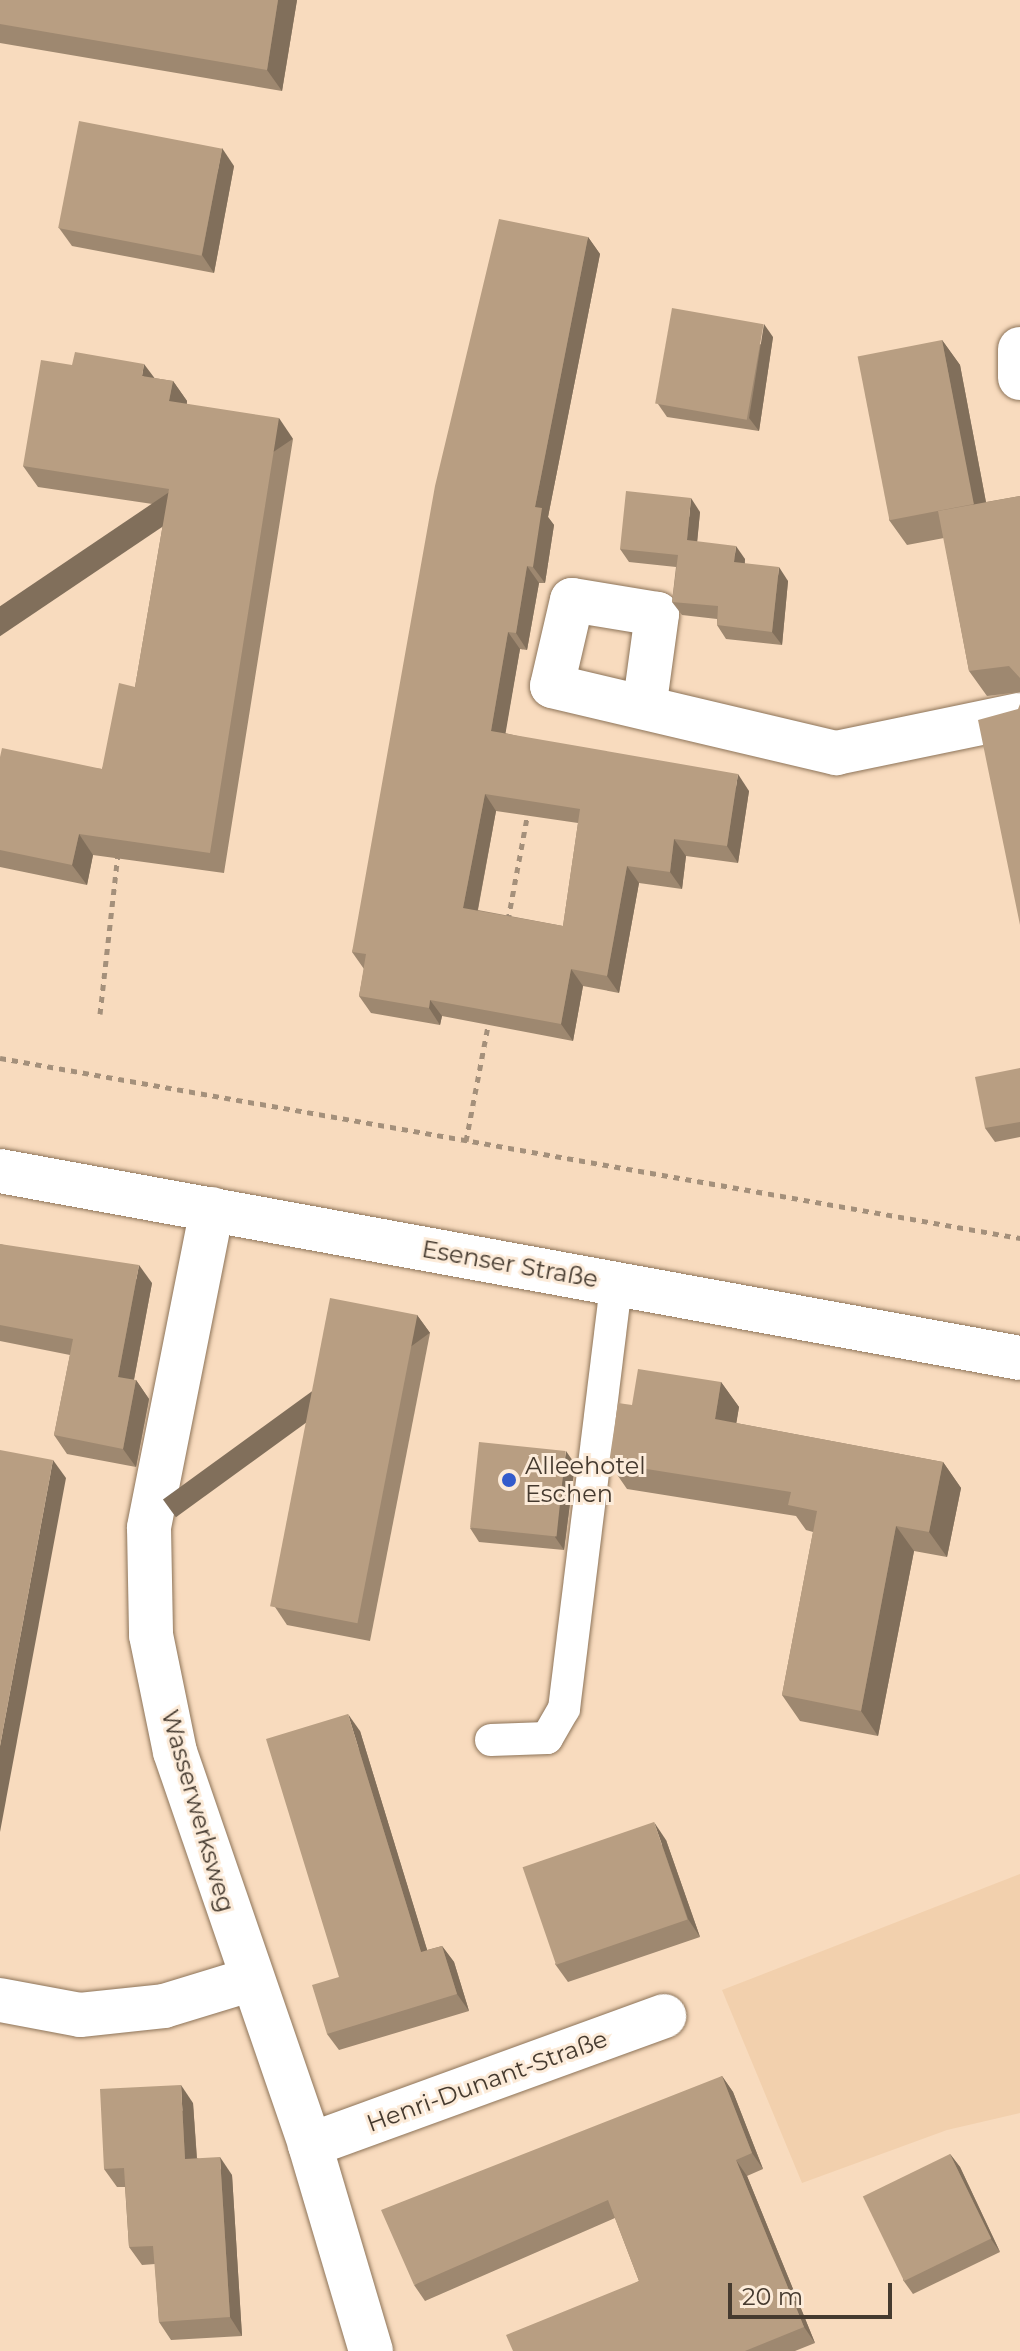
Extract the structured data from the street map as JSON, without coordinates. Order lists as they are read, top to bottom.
{
  "streets": {
    "street": ["Esenser Straße", "Wasserwerksweg", "Henri-Dunant-Straße"]
  },
  "crossings": [
    ["Esenser Straße", "Wasserwerksweg"],
    ["Wasserwerksweg", "Henri-Dunant-Straße"]
  ],
  "places": ["Alleehotel Eschen"],
  "scale_bar": "20 m"
}
